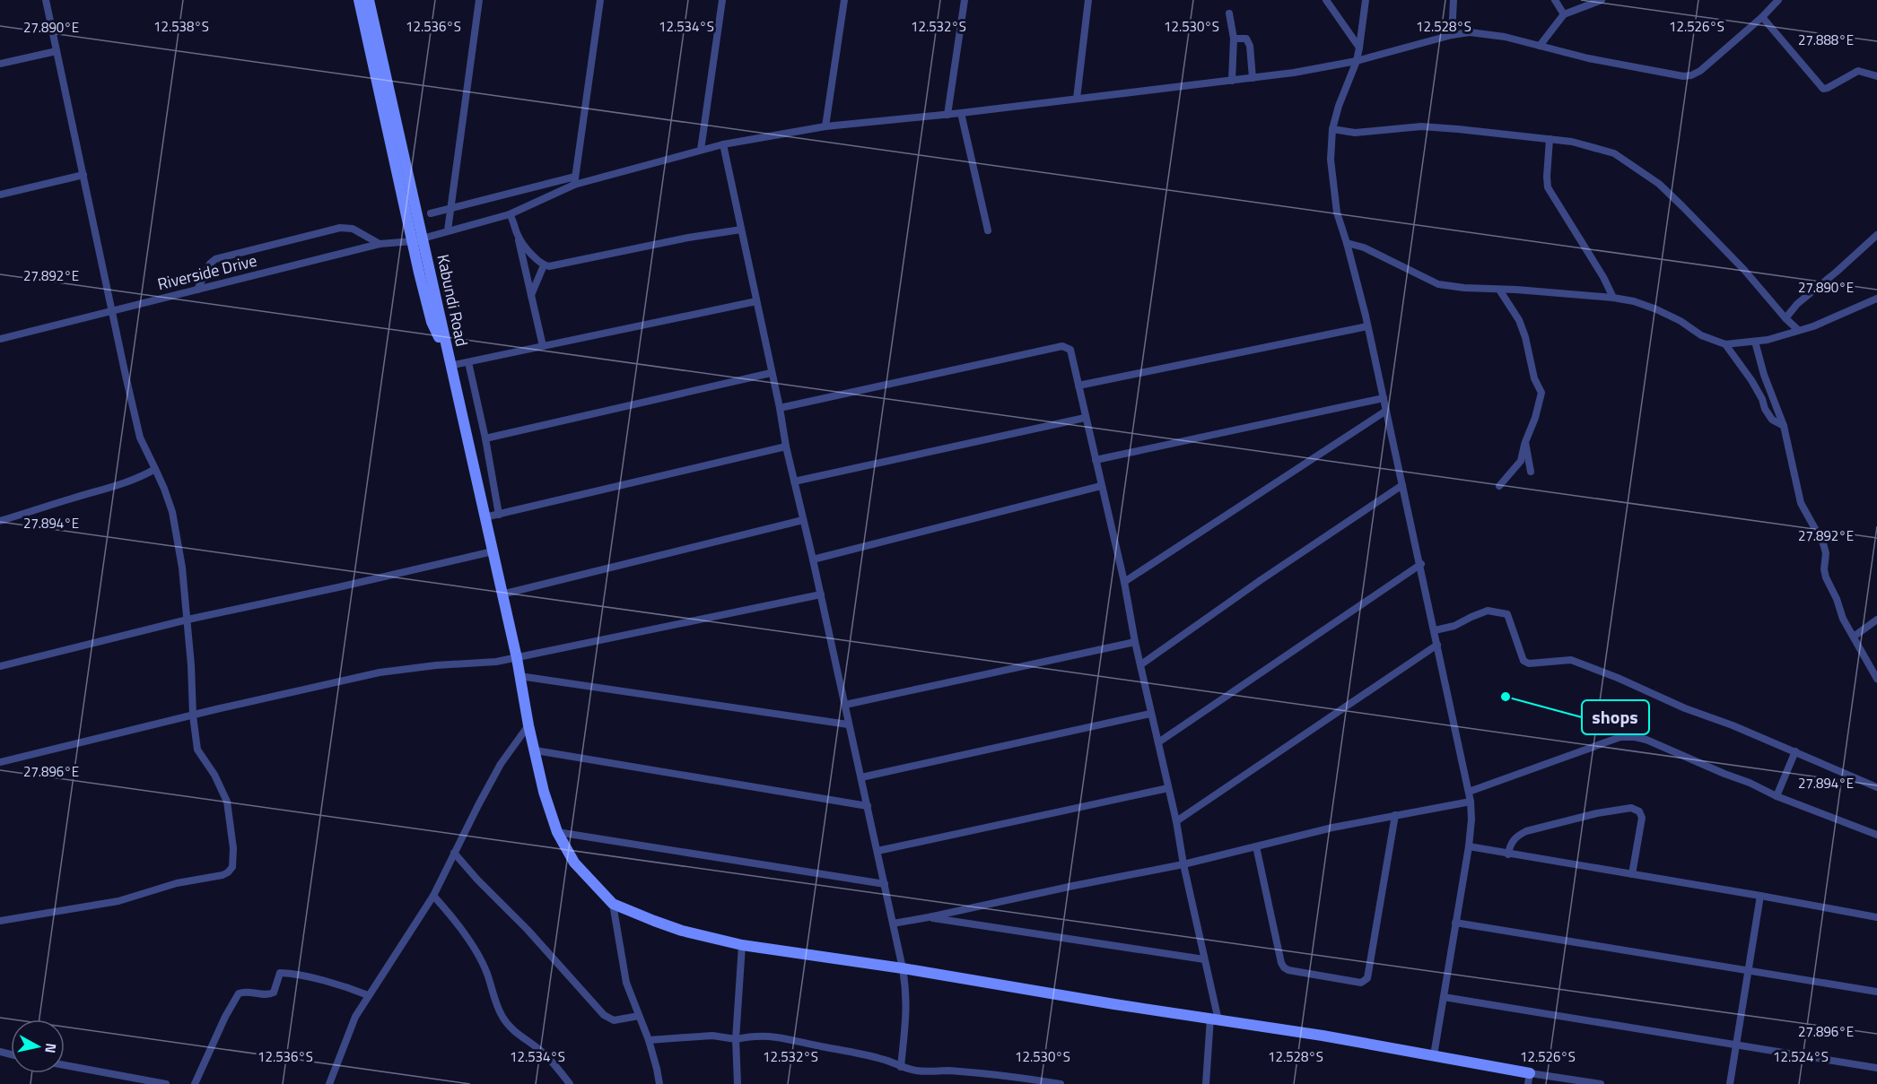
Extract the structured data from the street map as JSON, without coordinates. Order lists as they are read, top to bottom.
{
  "streets": {
    "street": ["Riverside Drive", "Kabundi Road"]
  },
  "crossings": [
    ["Riverside Drive", "Kabundi Road"]
  ],
  "places": ["shops"],
  "north": "right",
  "coordinates": [
    "12.538°S",
    "12.536°S",
    "12.534°S",
    "12.532°S",
    "12.530°S",
    "12.528°S",
    "12.526°S",
    "27.890°E",
    "27.888°E",
    "27.892°E",
    "27.894°E",
    "27.896°E",
    "12.524°S"
  ]
}
